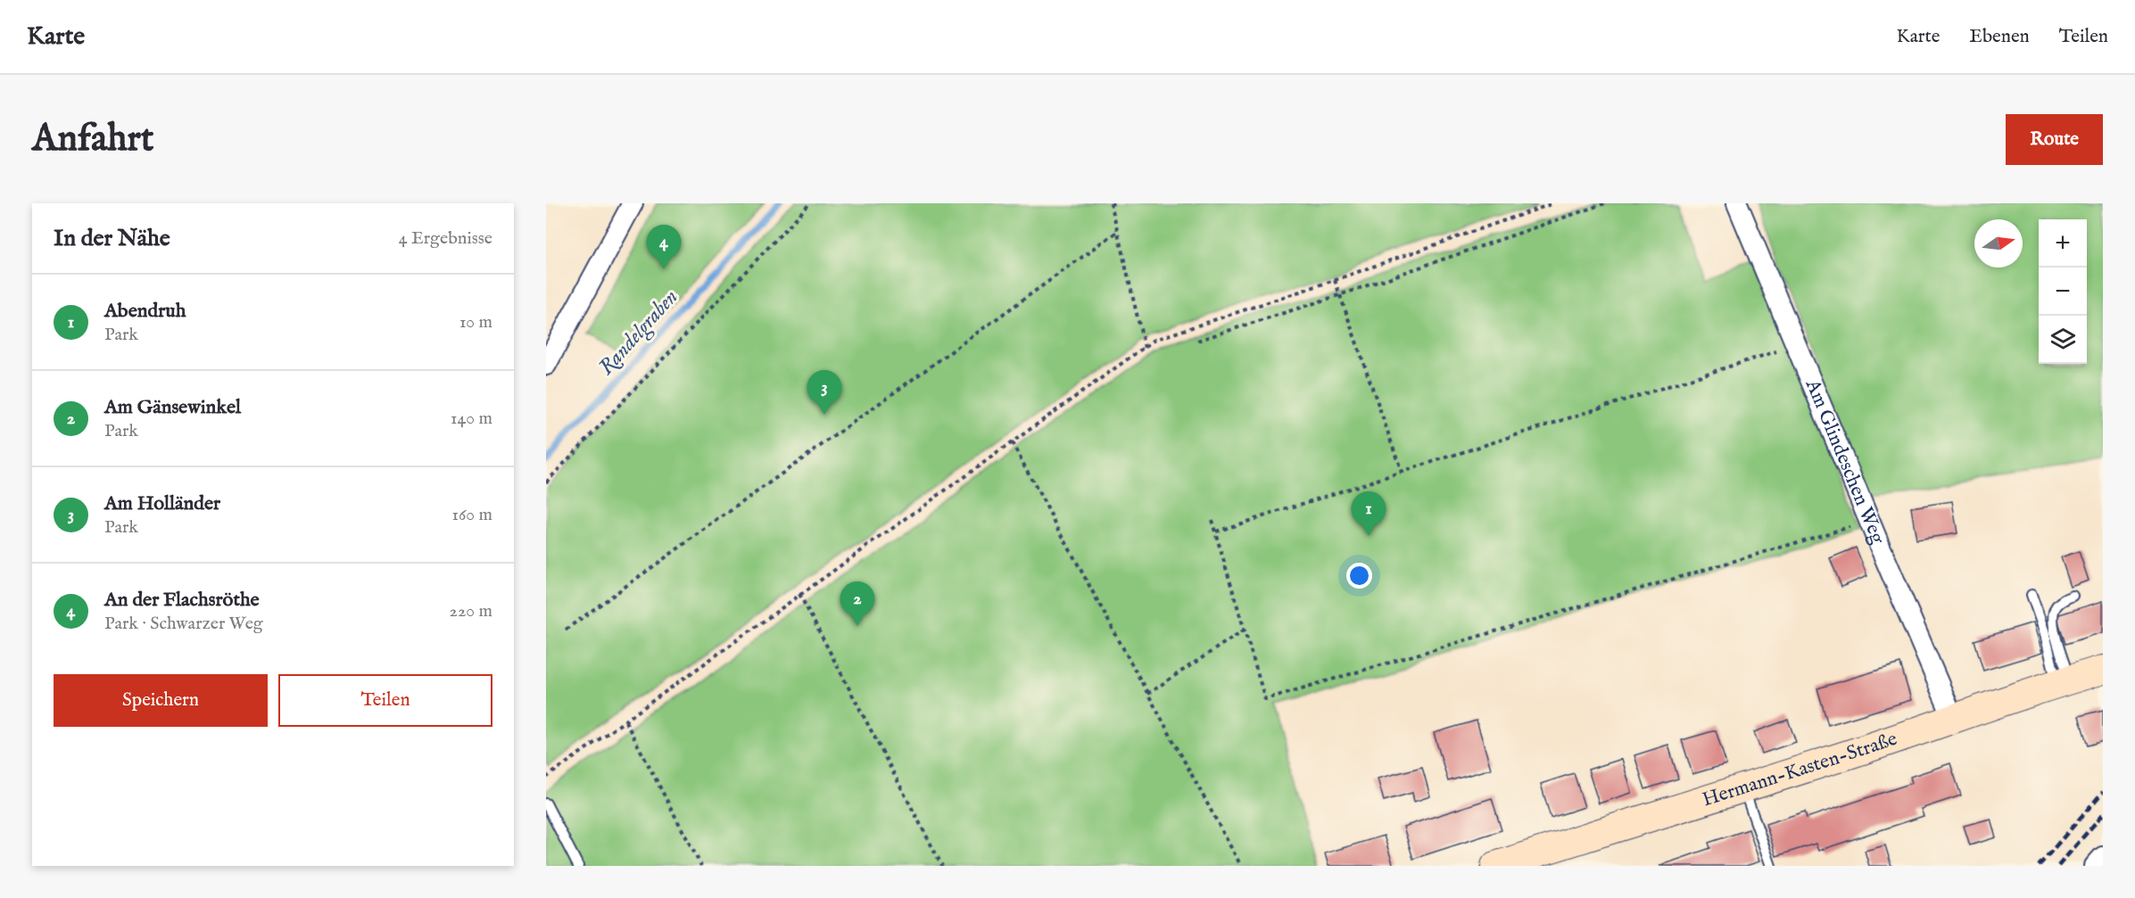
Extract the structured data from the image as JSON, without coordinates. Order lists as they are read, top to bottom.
{
  "streets": {
    "street": ["Am Glindeschen Weg", "Hermann-Kasten-Straße"]
  },
  "crossings": [
    ["Am Glindeschen Weg", "Hermann-Kasten-Straße"]
  ],
  "water": ["Randelgraben"],
  "north": "right",
  "page": {
    "header": "Karte",
    "nav": ["Karte", "Ebenen", "Teilen"],
    "buttons": [
      "Route",
      ["Speichern", "Teilen"]
    ],
    "title": "Anfahrt",
    "heading": ["In der Nähe", "4 Ergebnisse"],
    "map_buttons": ["+", "−"],
    "pins": [
      "4",
      "3",
      "1",
      "2"
    ],
    "list": [
      {
        "mark": "1",
        "name": "Abendruh",
        "note": "Park",
        "value": "10 m"
      },
      {
        "mark": "2",
        "name": "Am Gänsewinkel",
        "note": "Park",
        "value": "140 m"
      },
      {
        "mark": "3",
        "name": "Am Holländer",
        "note": "Park",
        "value": "160 m"
      },
      {
        "mark": "4",
        "name": "An der Flachsröthe",
        "note": "Park · Schwarzer Weg",
        "value": "220 m"
      }
    ]
  }
}
